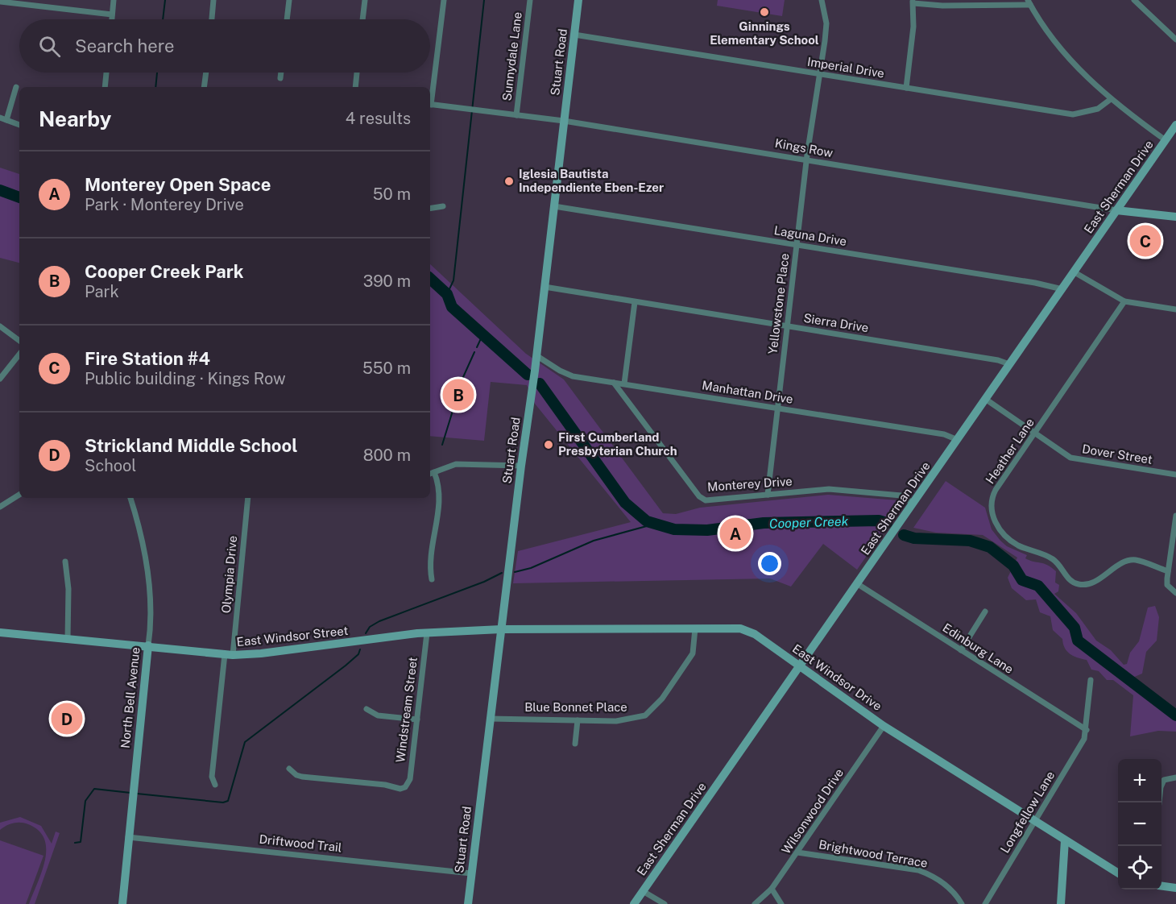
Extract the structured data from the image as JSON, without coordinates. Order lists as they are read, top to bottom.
{
  "streets": {
    "street": [
      "Sunnydale Lane",
      "Stuart Road",
      "Imperial Drive",
      "Kings Row",
      "East Sherman Drive",
      "Laguna Drive",
      "Yellowstone Place",
      "Sierra Drive",
      "Manhattan Drive",
      "Heather Lane",
      "Dover Street",
      "Monterey Drive",
      "Olympia Drive",
      "East Windsor Street",
      "Edinburg Lane",
      "East Windsor Drive",
      "North Bell Avenue",
      "Blue Bonnet Place",
      "Windstream Street",
      "Wilsonwood Drive",
      "Longfellow Lane",
      "Driftwood Trail",
      "Brightwood Terrace"
    ]
  },
  "crossings": [
    ["Sunnydale Lane", "Kings Row"],
    ["Stuart Road", "Imperial Drive"],
    ["Stuart Road", "Kings Row"],
    ["Stuart Road", "Laguna Drive"],
    ["Stuart Road", "Sierra Drive"],
    ["Stuart Road", "Manhattan Drive"],
    ["Stuart Road", "East Windsor Street"],
    ["Stuart Road", "East Windsor Drive"],
    ["Stuart Road", "Blue Bonnet Place"],
    ["Stuart Road", "Driftwood Trail"],
    ["Imperial Drive", "Yellowstone Place"],
    ["Kings Row", "East Sherman Drive"],
    ["Kings Row", "Yellowstone Place"],
    ["East Sherman Drive", "Laguna Drive"],
    ["East Sherman Drive", "Sierra Drive"],
    ["East Sherman Drive", "Manhattan Drive"],
    ["East Sherman Drive", "Dover Street"],
    ["East Sherman Drive", "Monterey Drive"],
    ["East Sherman Drive", "Edinburg Lane"],
    ["East Sherman Drive", "East Windsor Drive"],
    ["Laguna Drive", "Yellowstone Place"],
    ["Yellowstone Place", "Sierra Drive"],
    ["Yellowstone Place", "Manhattan Drive"],
    ["Yellowstone Place", "Monterey Drive"],
    ["Manhattan Drive", "Monterey Drive"],
    ["Heather Lane", "Dover Street"],
    ["Olympia Drive", "East Windsor Street"],
    ["East Windsor Street", "East Windsor Drive"],
    ["East Windsor Street", "North Bell Avenue"],
    ["East Windsor Street", "Windstream Street"],
    ["Edinburg Lane", "Longfellow Lane"],
    ["East Windsor Drive", "Blue Bonnet Place"],
    ["East Windsor Drive", "Wilsonwood Drive"],
    ["East Windsor Drive", "Longfellow Lane"],
    ["North Bell Avenue", "Driftwood Trail"],
    ["Wilsonwood Drive", "Brightwood Terrace"]
  ],
  "water": ["Cooper Creek"],
  "places": ["Ginnings Elementary School", "Iglesia Bautista Independiente Eben-Ezer", "First Cumberland Presbyterian Church"],
  "page": {
    "search": "Search here",
    "heading": ["Nearby", "4 results"],
    "list": [
      {
        "mark": "A",
        "name": "Monterey Open Space",
        "note": "Park · Monterey Drive",
        "value": "50 m"
      },
      {
        "mark": "B",
        "name": "Cooper Creek Park",
        "note": "Park",
        "value": "390 m"
      },
      {
        "mark": "C",
        "name": "Fire Station #4",
        "note": "Public building · Kings Row",
        "value": "550 m"
      },
      {
        "mark": "D",
        "name": "Strickland Middle School",
        "note": "School",
        "value": "800 m"
      }
    ],
    "pins": [
      "C",
      "B",
      "A",
      "D"
    ],
    "map_buttons": ["+", "−"]
  }
}
